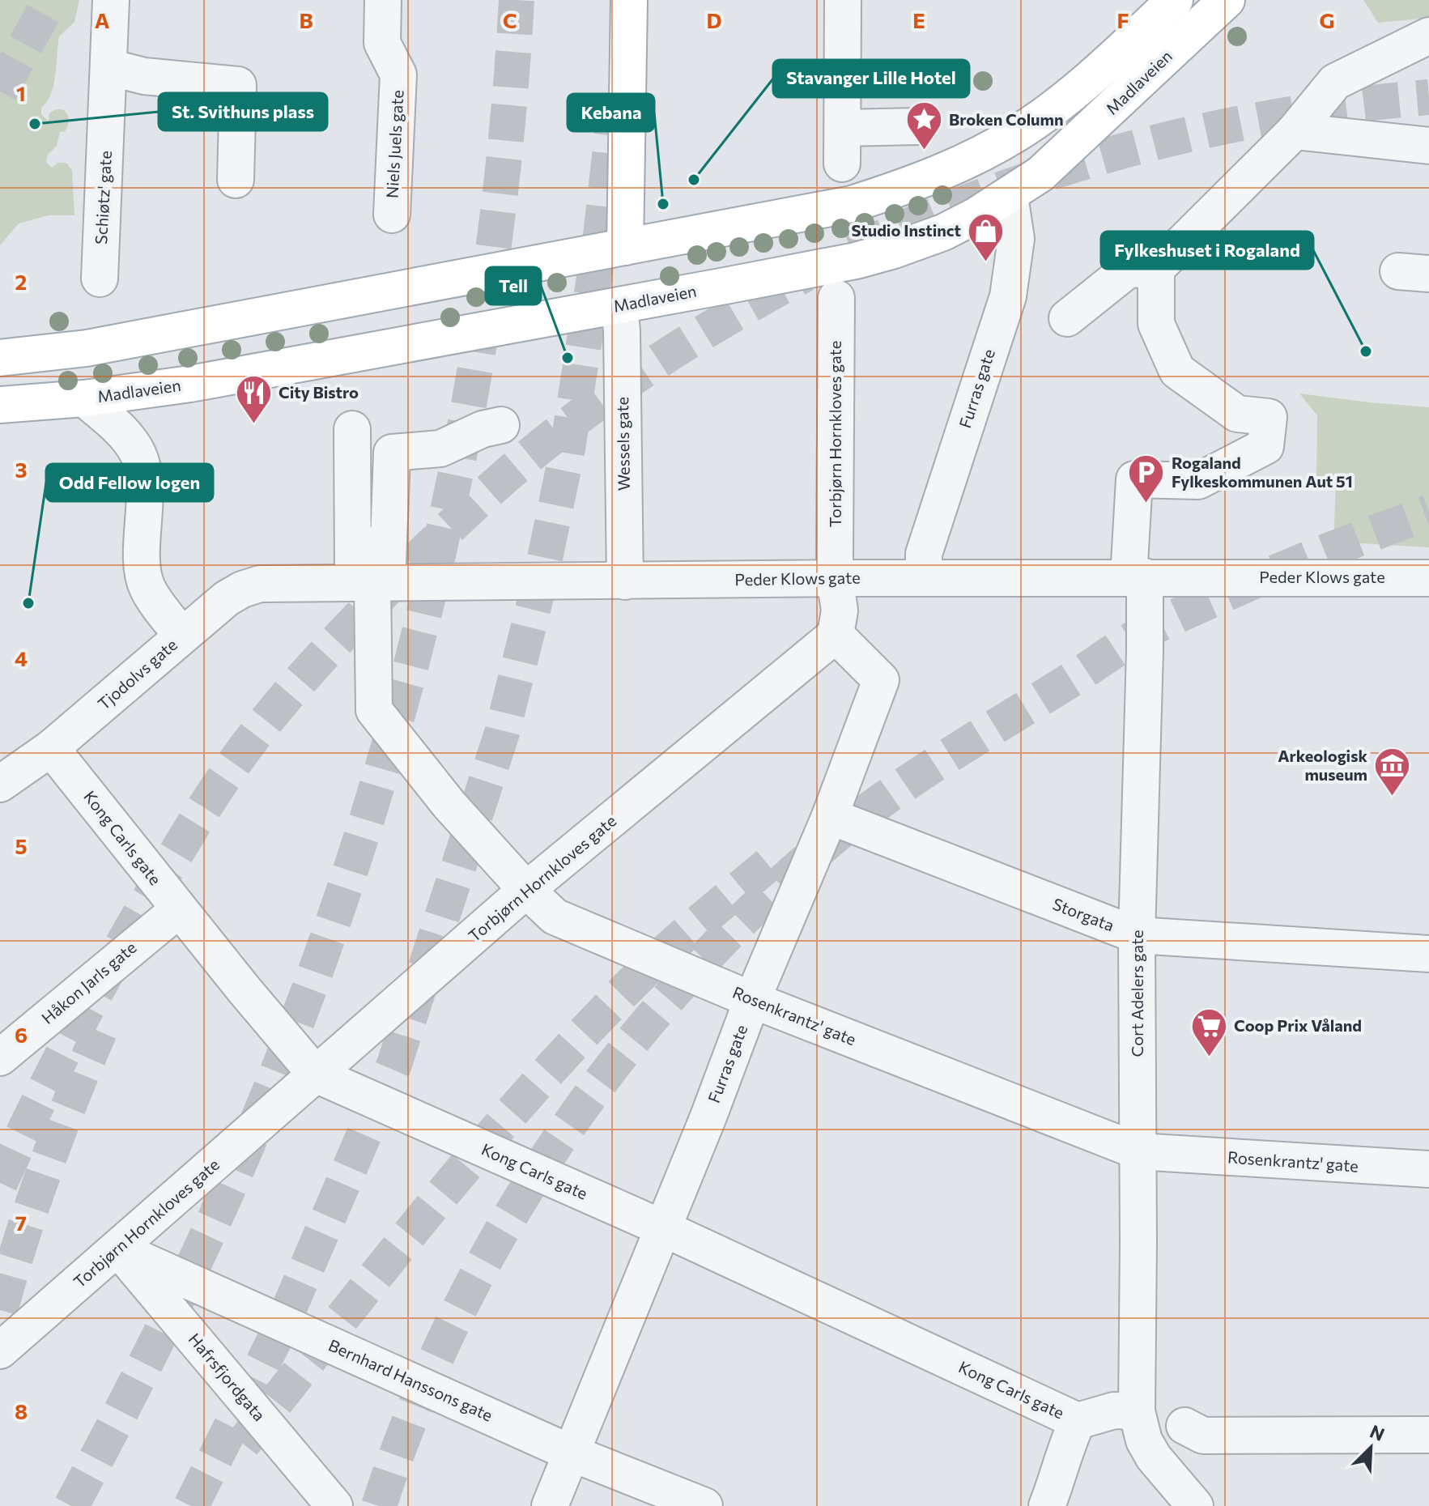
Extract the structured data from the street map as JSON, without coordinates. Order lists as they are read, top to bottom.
{
  "streets": {
    "main road": ["Madlaveien"],
    "street": [
      "Niels Juels gate",
      "Schiøtz' gate",
      "Furras gate",
      "Torbjørn Hornkloves gate",
      "Wessels gate",
      "Peder Klows gate",
      "Tjodolvs gate",
      "Kong Carls gate",
      "Storgata",
      "Håkon Jarls gate",
      "Cort Adelers gate",
      "Rosenkrantz' gate",
      "Hafrsfjordgata",
      "Bernhard Hanssons gate"
    ]
  },
  "crossings": [
    ["Madlaveien", "Furras gate"],
    ["Madlaveien", "Wessels gate"],
    ["Madlaveien", "Tjodolvs gate"],
    ["Furras gate", "Torbjørn Hornkloves gate"],
    ["Furras gate", "Peder Klows gate"],
    ["Furras gate", "Kong Carls gate"],
    ["Furras gate", "Storgata"],
    ["Furras gate", "Rosenkrantz' gate"],
    ["Furras gate", "Bernhard Hanssons gate"],
    ["Torbjørn Hornkloves gate", "Peder Klows gate"],
    ["Torbjørn Hornkloves gate", "Kong Carls gate"],
    ["Torbjørn Hornkloves gate", "Rosenkrantz' gate"],
    ["Torbjørn Hornkloves gate", "Hafrsfjordgata"],
    ["Torbjørn Hornkloves gate", "Bernhard Hanssons gate"],
    ["Wessels gate", "Peder Klows gate"],
    ["Peder Klows gate", "Tjodolvs gate"],
    ["Peder Klows gate", "Cort Adelers gate"],
    ["Peder Klows gate", "Rosenkrantz' gate"],
    ["Tjodolvs gate", "Kong Carls gate"],
    ["Kong Carls gate", "Håkon Jarls gate"],
    ["Kong Carls gate", "Cort Adelers gate"],
    ["Storgata", "Cort Adelers gate"],
    ["Cort Adelers gate", "Rosenkrantz' gate"],
    ["Hafrsfjordgata", "Bernhard Hanssons gate"]
  ],
  "places": {
    "other": [
      "St. Svithuns plass",
      "Stavanger Lille Hotel",
      "Kebana",
      "Fylkeshuset i Rogaland",
      "Tell",
      "Odd Fellow logen"
    ],
    "place": ["Broken Column"],
    "shop": ["Studio Instinct"],
    "restaurant": ["City Bistro"],
    "parking": ["Rogaland Fylkeskommunen Aut 51"],
    "museum": ["Arkeologisk museum"],
    "supermarket": ["Coop Prix Våland"]
  },
  "north": "top right",
  "grid": {
    "columns": [
      "A",
      "B",
      "C",
      "D",
      "E",
      "F",
      "G"
    ],
    "rows": [
      "1",
      "2",
      "3",
      "4",
      "5",
      "6",
      "7",
      "8"
    ]
  }
}
